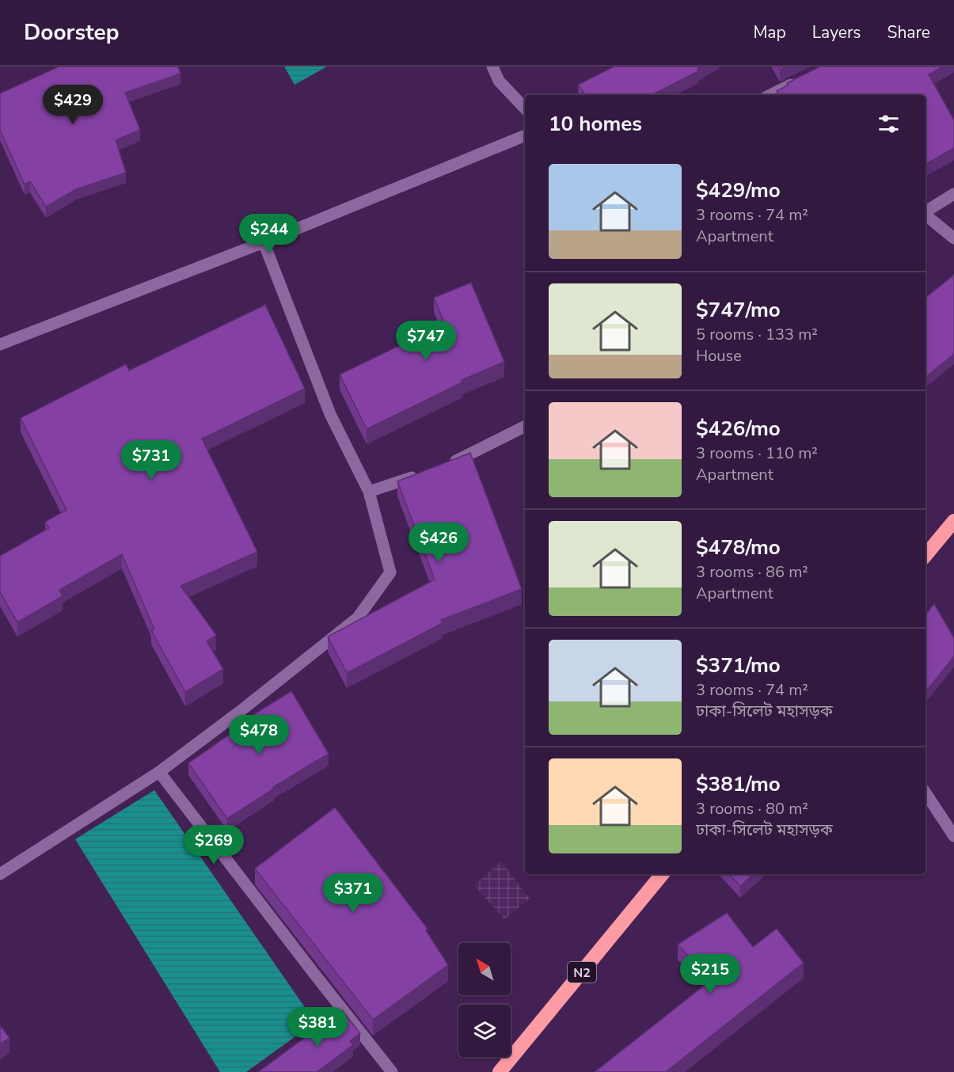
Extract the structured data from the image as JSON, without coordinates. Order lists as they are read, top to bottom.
{
  "streets": {
    "highway": ["N2"]
  },
  "north": "top left",
  "page": {
    "header": "Doorstep",
    "nav": ["Map", "Layers", "Share"],
    "price": [
      "$429",
      "$244",
      "$747",
      "$731",
      "$426",
      "$478",
      "$269",
      "$371",
      "$215",
      "$381"
    ],
    "heading": "10 homes",
    "list": [
      {
        "name": "$429/mo",
        "note": "3 rooms · 74 m² · Apartment"
      },
      {
        "name": "$747/mo",
        "note": "5 rooms · 133 m² · House"
      },
      {
        "name": "$426/mo",
        "note": "3 rooms · 110 m² · Apartment"
      },
      {
        "name": "$478/mo",
        "note": "3 rooms · 86 m² · Apartment"
      },
      {
        "name": "$371/mo",
        "note": "3 rooms · 74 m² · ঢাকা-সিলেট মহাসড়ক"
      },
      {
        "name": "$381/mo",
        "note": "3 rooms · 80 m² · ঢাকা-সিলেট মহাসড়ক"
      }
    ]
  }
}
